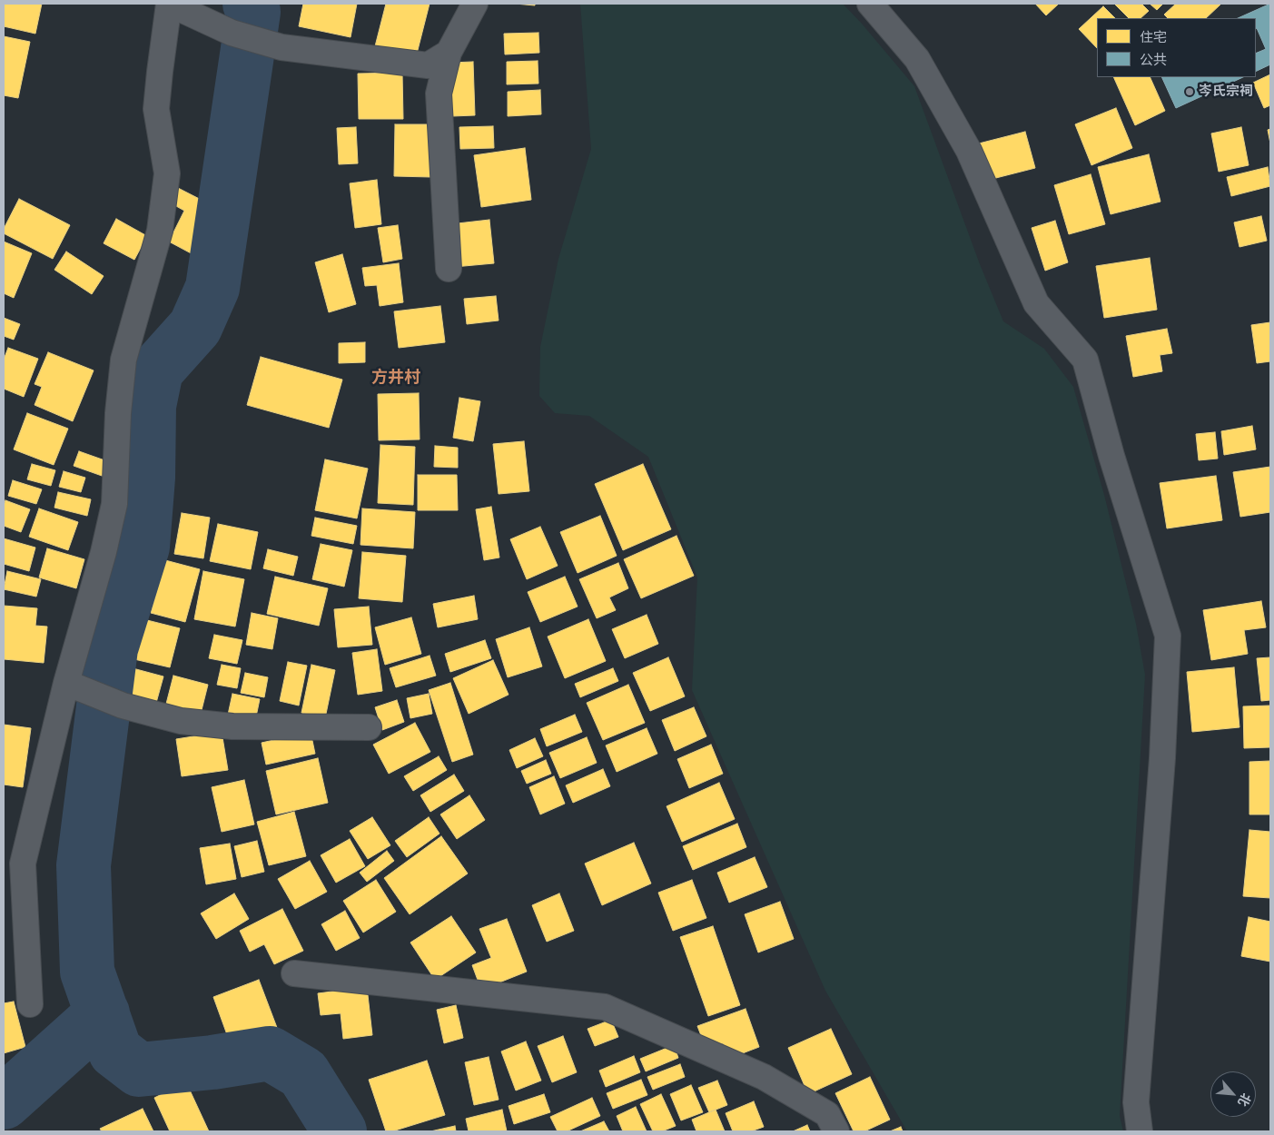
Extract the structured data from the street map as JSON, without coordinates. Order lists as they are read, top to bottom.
{
  "districts": ["方井村"],
  "places": ["岑氏宗祠"],
  "legend": ["住宅", "公共"],
  "north": "bottom right"
}
